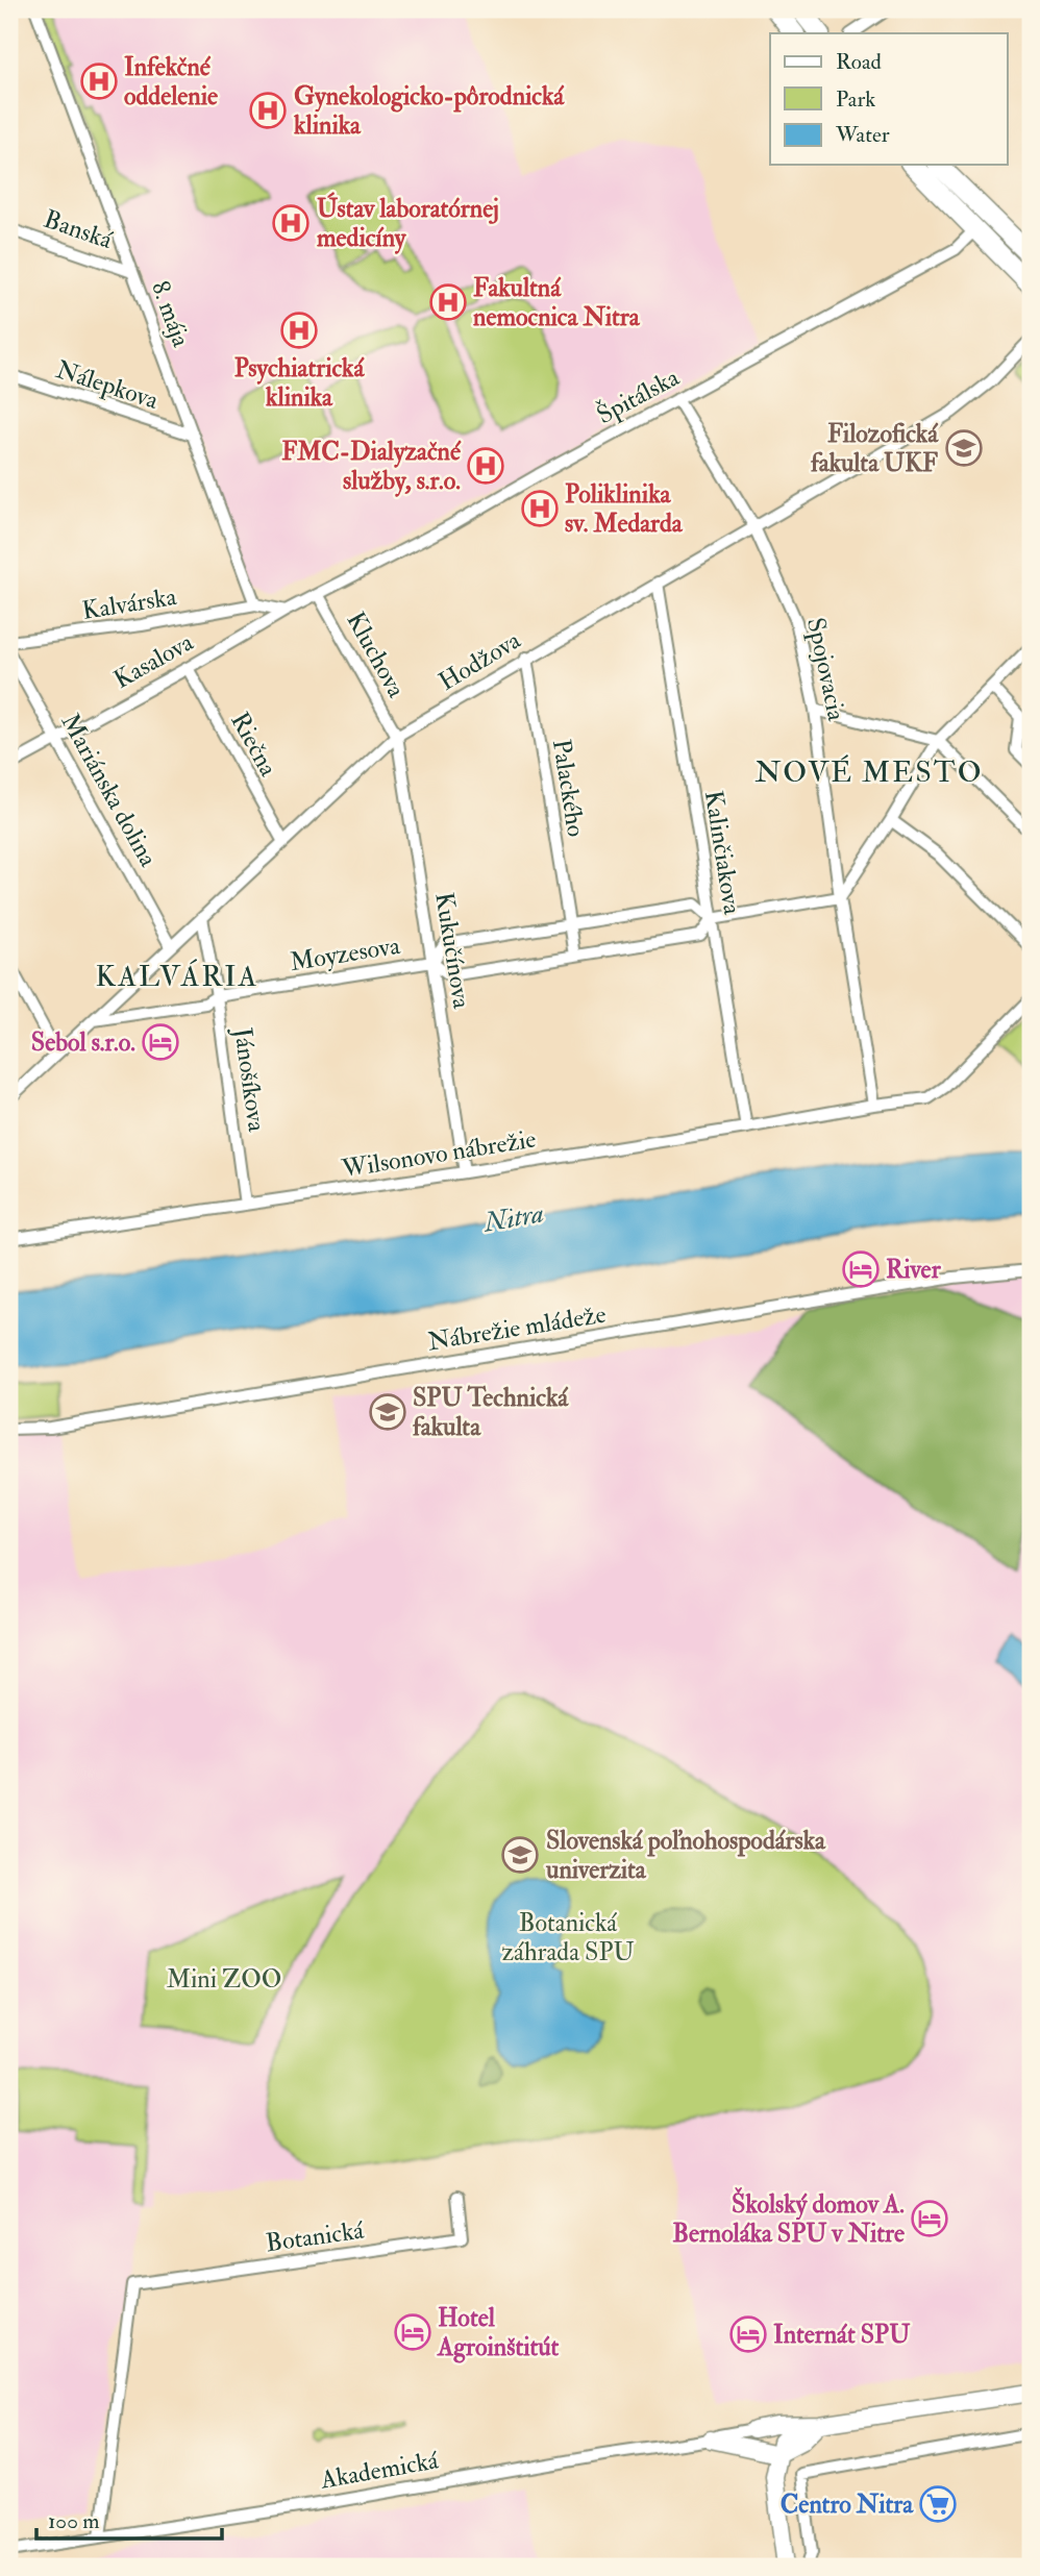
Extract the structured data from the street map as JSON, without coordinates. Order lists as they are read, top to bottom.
{
  "streets": {
    "street": [
      "Banská",
      "8. mája",
      "Nálepkova",
      "Špitálska",
      "Kalvárska",
      "Kluchova",
      "Kasalova",
      "Hodžova",
      "Spojovacia",
      "Riečna",
      "Palackého",
      "Mariánska dolina",
      "Kalinčiakova",
      "Kukučínova",
      "Moyzesova",
      "Jánošíkova",
      "Wilsonovo nábrežie",
      "Nábrežie mládeže",
      "Botanická",
      "Akademická"
    ]
  },
  "crossings": [
    ["Banská", "8. mája"],
    ["8. mája", "Nálepkova"],
    ["8. mája", "Kalvárska"],
    ["Špitálska", "Kluchova"],
    ["Špitálska", "Kasalova"],
    ["Špitálska", "Spojovacia"],
    ["Kluchova", "Kasalova"],
    ["Kluchova", "Hodžova"],
    ["Kluchova", "Kukučínova"],
    ["Kasalova", "Riečna"],
    ["Kasalova", "Mariánska dolina"],
    ["Hodžova", "Spojovacia"],
    ["Hodžova", "Riečna"],
    ["Hodžova", "Palackého"],
    ["Hodžova", "Mariánska dolina"],
    ["Hodžova", "Kalinčiakova"],
    ["Hodžova", "Kukučínova"],
    ["Hodžova", "Moyzesova"],
    ["Hodžova", "Jánošíkova"],
    ["Spojovacia", "Moyzesova"],
    ["Spojovacia", "Wilsonovo nábrežie"],
    ["Palackého", "Moyzesova"],
    ["Kalinčiakova", "Moyzesova"],
    ["Kalinčiakova", "Wilsonovo nábrežie"],
    ["Kukučínova", "Moyzesova"],
    ["Kukučínova", "Wilsonovo nábrežie"],
    ["Moyzesova", "Jánošíkova"],
    ["Jánošíkova", "Wilsonovo nábrežie"],
    ["Botanická", "Akademická"]
  ],
  "districts": ["NOVÉ MESTO", "KALVÁRIA"],
  "water": ["Nitra"],
  "parks": ["Botanická záhrada SPU", "Mini ZOO"],
  "places": {
    "hospital": [
      "Infekčné oddelenie",
      "Gynekologicko-pôrodnická klinika",
      "Ústav laboratórnej medicíny",
      "Fakultná nemocnica Nitra",
      "Psychiatrická klinika",
      "FMC-Dialyzačné služby, s.r.o.",
      "Poliklinika sv. Medarda"
    ],
    "school or university": ["Filozofická fakulta UKF", "SPU Technická fakulta", "Slovenská poľnohospodárska univerzita"],
    "hotel": [
      "Sebol s.r.o.",
      "River",
      "Školský domov A. Bernoláka SPU v Nitre",
      "Hotel Agroinštitút",
      "Internát SPU"
    ],
    "supermarket": ["Centro Nitra"]
  },
  "legend": ["Road", "Park", "Water"],
  "scale_bar": "100 m"
}
